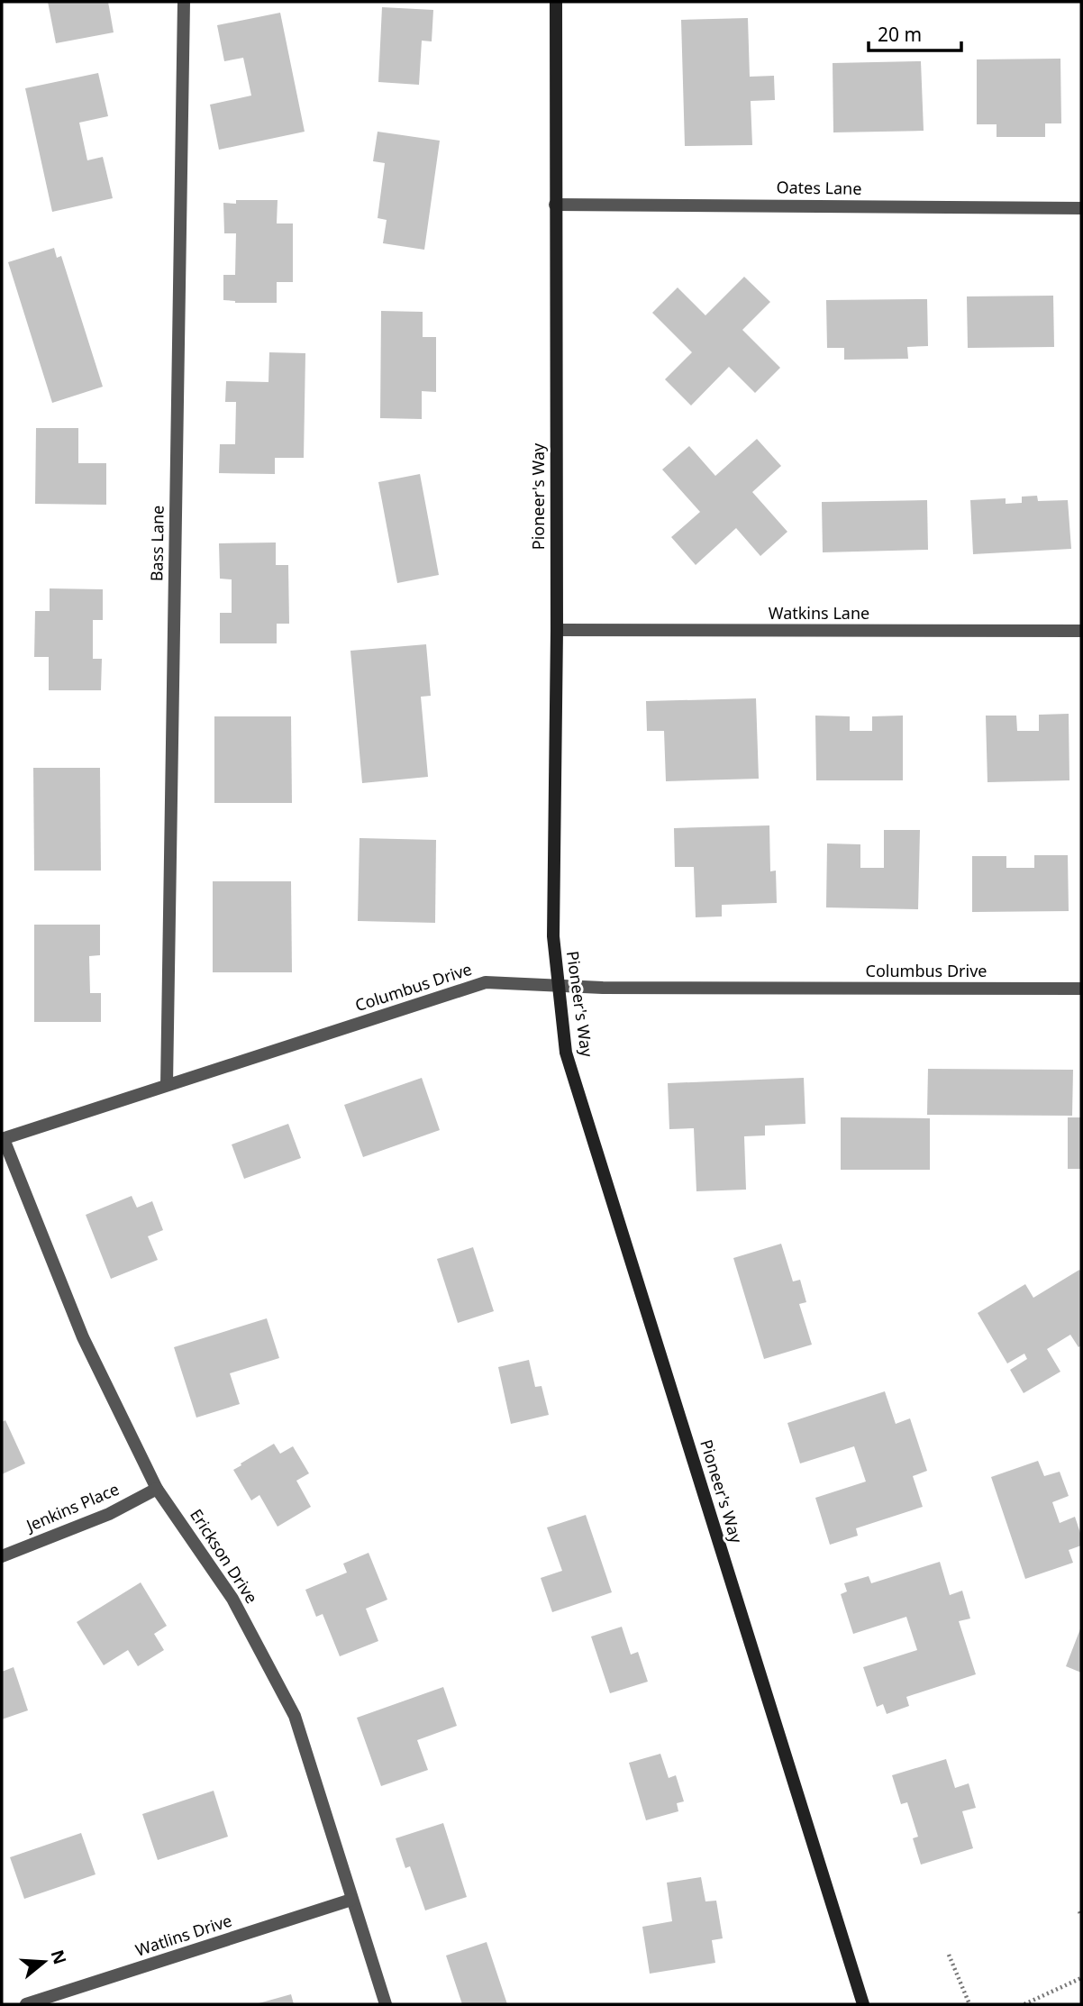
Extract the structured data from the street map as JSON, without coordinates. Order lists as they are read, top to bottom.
{
  "streets": {
    "main road": ["Pioneer's Way"],
    "street": [
      "Oates Lane",
      "Bass Lane",
      "Watkins Lane",
      "Columbus Drive",
      "Jenkins Place",
      "Erickson Drive",
      "Watlins Drive"
    ]
  },
  "crossings": [
    ["Oates Lane", "Pioneer's Way"],
    ["Pioneer's Way", "Watkins Lane"],
    ["Pioneer's Way", "Columbus Drive"],
    ["Bass Lane", "Columbus Drive"],
    ["Columbus Drive", "Erickson Drive"],
    ["Jenkins Place", "Erickson Drive"],
    ["Erickson Drive", "Watlins Drive"]
  ],
  "scale_bar": "20 m",
  "north": "right"
}
